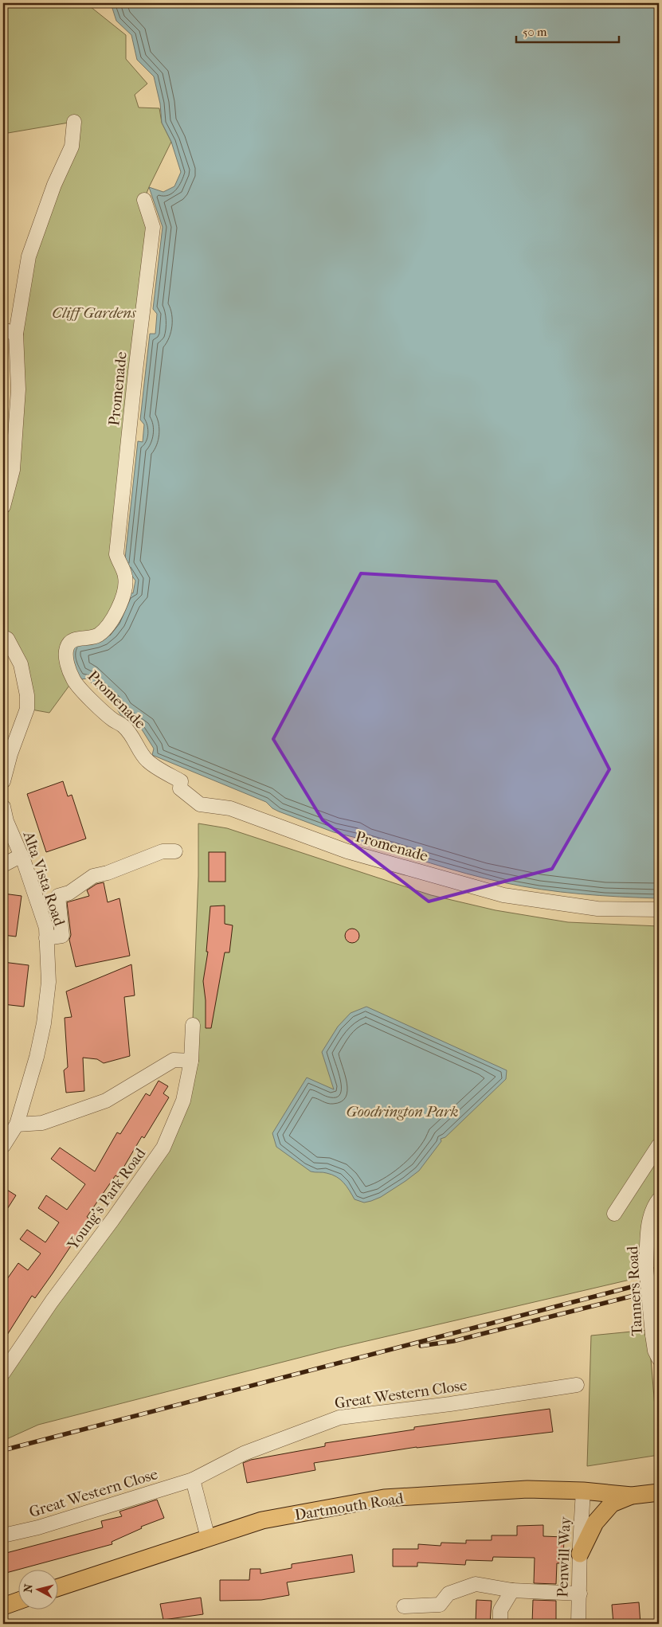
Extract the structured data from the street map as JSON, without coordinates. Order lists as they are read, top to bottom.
{
  "streets": {
    "main road": ["Dartmouth Road"],
    "street": [
      "Promenade",
      "Alta Vista Road",
      "Young's Park Road",
      "Tanners Road",
      "Great Western Close",
      "Penwill Way"
    ]
  },
  "crossings": [
    ["Dartmouth Road", "Penwill Way"]
  ],
  "parks": ["Cliff Gardens", "Goodrington Park"],
  "scale_bar": "50 m",
  "north": "left"
}
